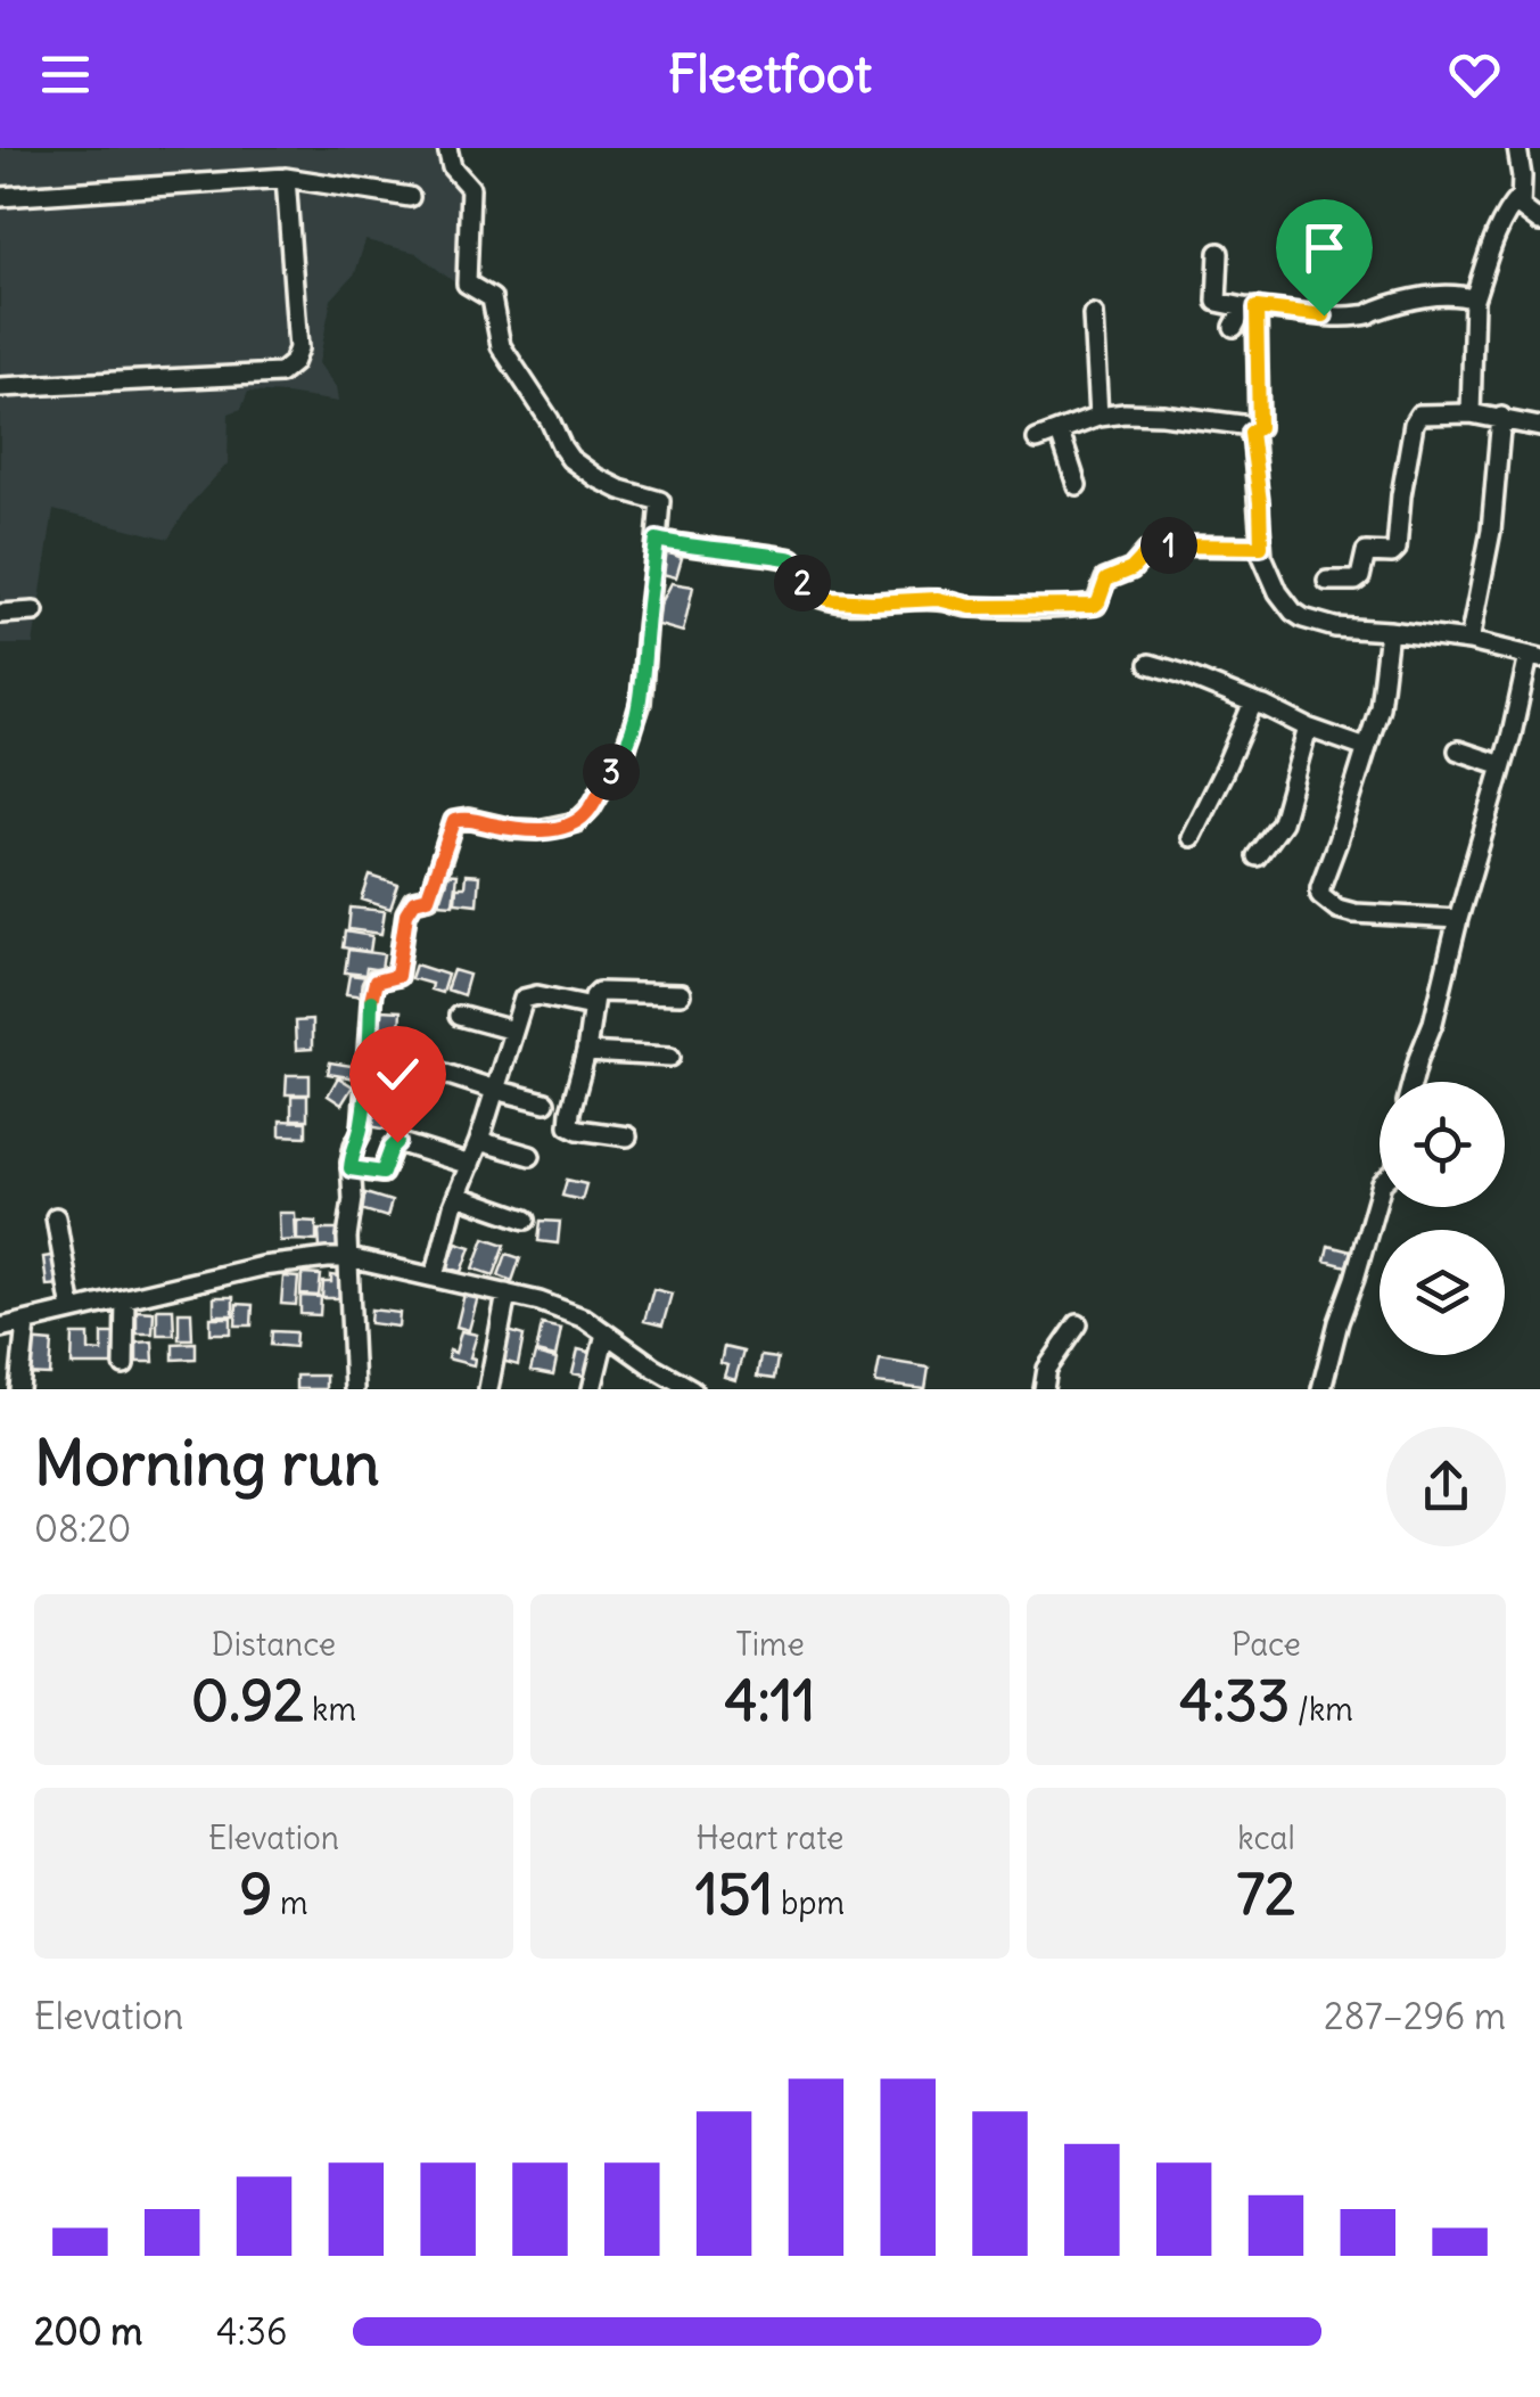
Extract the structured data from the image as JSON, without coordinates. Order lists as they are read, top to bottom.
{
  "page": {
    "header": "Fleetfoot",
    "pins": ["1", "2", "3"],
    "heading": ["Morning run", "08:20"],
    "stats": [
      ["Distance", "0.92 km"],
      ["Time", "4:11"],
      ["Pace", "4:33 /km"],
      ["Elevation", "9 m"],
      ["Heart rate", "151 bpm"],
      ["kcal", "72"]
    ],
    "chart": ["Elevation", "287–296 m"],
    "list": [
      {
        "name": "200 m",
        "note": "4:36"
      }
    ]
  }
}
